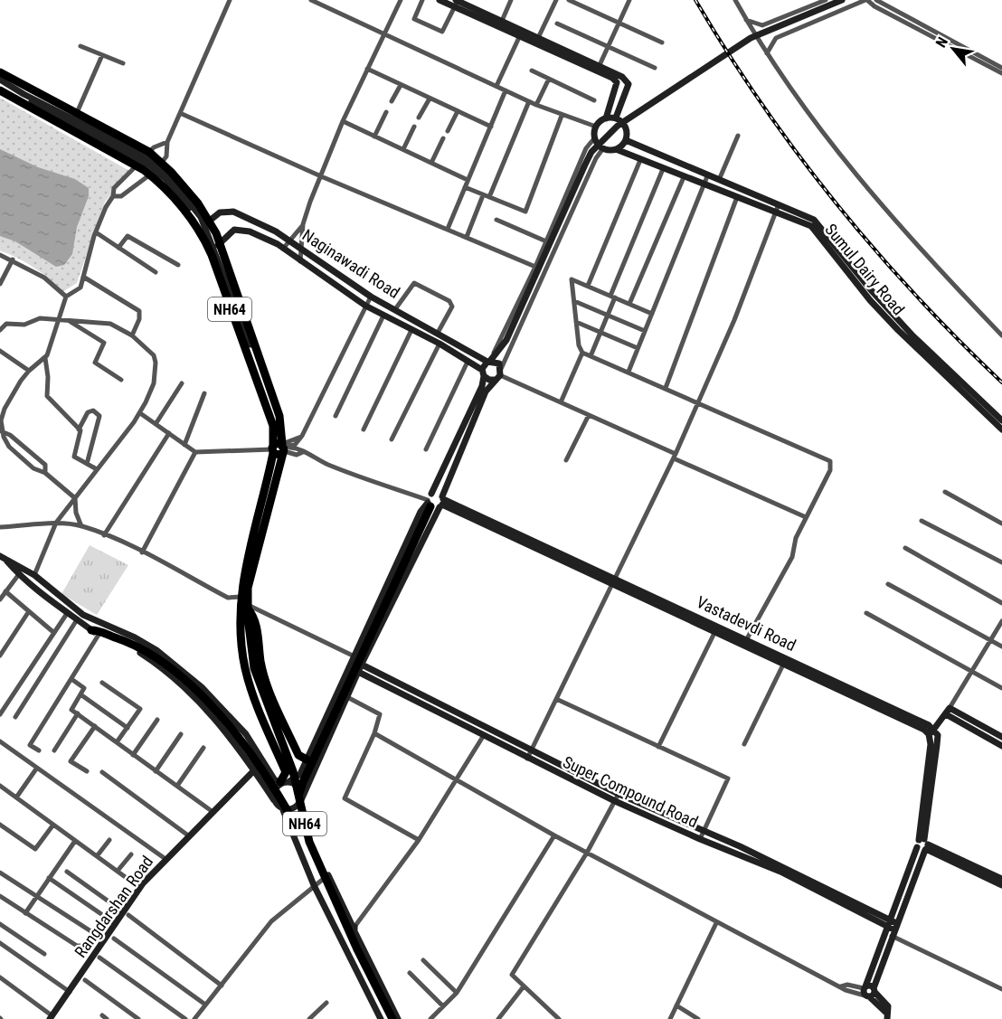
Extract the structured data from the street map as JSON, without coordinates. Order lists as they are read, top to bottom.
{
  "streets": {
    "highway": ["NH64"],
    "street": [
      "Naginawadi Road",
      "Sumul Dairy Road",
      "Vastadevdi Road",
      "Super Compound Road",
      "Rangdarshan Road"
    ]
  },
  "crossings": [
    ["Naginawadi Road", "NH64"]
  ],
  "north": "top left"
}
